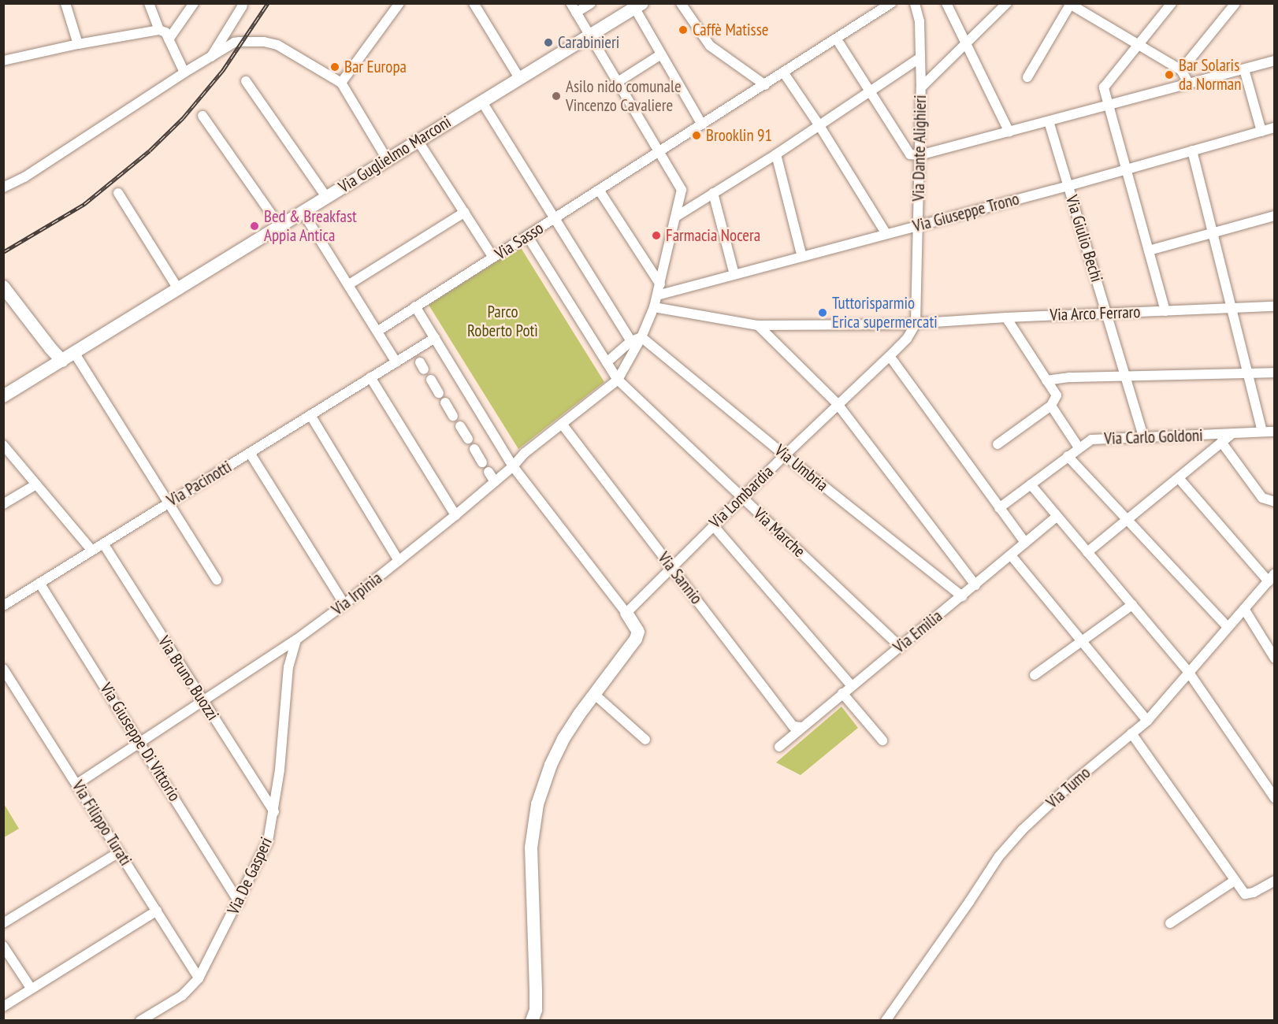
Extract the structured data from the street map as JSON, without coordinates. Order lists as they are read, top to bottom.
{
  "streets": {
    "main road": ["Via Guglielmo Marconi"],
    "street": [
      "Via Dante Alighieri",
      "Via Giuseppe Trono",
      "Via Giulio Bechi",
      "Via Sasso",
      "Via Arco Ferraro",
      "Via Carlo Goldoni",
      "Via Umbria",
      "Via Pacinotti",
      "Via Lombardia",
      "Via Marche",
      "Via Sannio",
      "Via Irpinia",
      "Via Emilia",
      "Via Bruno Buozzi",
      "Via Giuseppe Di Vittorio",
      "Via Tumo",
      "Via Filippo Turati",
      "Via De Gasperi"
    ]
  },
  "crossings": [
    ["Via Dante Alighieri", "Via Giuseppe Trono"],
    ["Via Dante Alighieri", "Via Arco Ferraro"],
    ["Via Dante Alighieri", "Via Lombardia"],
    ["Via Giuseppe Trono", "Via Giulio Bechi"],
    ["Via Giulio Bechi", "Via Arco Ferraro"],
    ["Via Giulio Bechi", "Via Carlo Goldoni"],
    ["Via Sasso", "Via Marche"],
    ["Via Arco Ferraro", "Via Lombardia"],
    ["Via Umbria", "Via Lombardia"],
    ["Via Umbria", "Via Emilia"],
    ["Via Pacinotti", "Via Bruno Buozzi"],
    ["Via Pacinotti", "Via Giuseppe Di Vittorio"],
    ["Via Lombardia", "Via Marche"],
    ["Via Lombardia", "Via Sannio"],
    ["Via Marche", "Via Irpinia"],
    ["Via Marche", "Via Emilia"],
    ["Via Sannio", "Via Irpinia"],
    ["Via Sannio", "Via Emilia"],
    ["Via Irpinia", "Via Bruno Buozzi"],
    ["Via Irpinia", "Via Giuseppe Di Vittorio"],
    ["Via Irpinia", "Via Filippo Turati"],
    ["Via Irpinia", "Via De Gasperi"],
    ["Via Bruno Buozzi", "Via De Gasperi"],
    ["Via Giuseppe Di Vittorio", "Via De Gasperi"],
    ["Via Filippo Turati", "Via De Gasperi"]
  ],
  "parks": ["Parco Roberto Potì"],
  "places": [
    "Caffè Matisse",
    "Carabinieri",
    "Bar Europa",
    "Bar Solaris da Norman",
    "Asilo nido comunale Vincenzo Cavaliere",
    "Brooklin 91",
    "Bed & Breakfast Appia Antica",
    "Farmacia Nocera",
    "Tuttorisparmio Erica supermercati"
  ]
}
